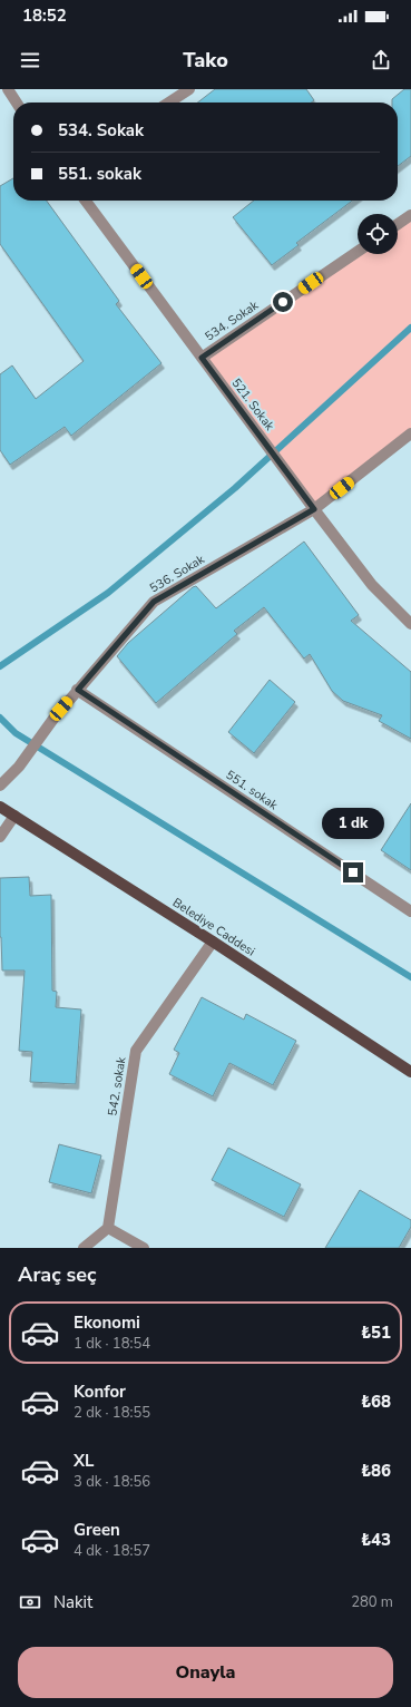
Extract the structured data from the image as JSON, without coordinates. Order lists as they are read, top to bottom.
{
  "streets": {
    "main road": ["Belediye Caddesi"],
    "street": [
      "534. Sokak",
      "521. Sokak",
      "536. Sokak",
      "551. sokak",
      "542. sokak"
    ]
  },
  "crossings": [
    ["534. Sokak", "521. Sokak"],
    ["521. Sokak", "536. Sokak"],
    ["536. Sokak", "551. sokak"],
    ["Belediye Caddesi", "542. sokak"]
  ],
  "page": {
    "status": "18:52",
    "header": "Tako",
    "banner": ["534. Sokak", "551. sokak"],
    "bubble": "1 dk",
    "heading": "Araç seç",
    "list": [
      {
        "name": "Ekonomi",
        "note": "1 dk · 18:54",
        "value": "₺51"
      },
      {
        "name": "Konfor",
        "note": "2 dk · 18:55",
        "value": "₺68"
      },
      {
        "name": "XL",
        "note": "3 dk · 18:56",
        "value": "₺86"
      },
      {
        "name": "Green",
        "note": "4 dk · 18:57",
        "value": "₺43"
      }
    ],
    "pay": ["Nakit", "280 m"],
    "buttons": "Onayla"
  }
}
